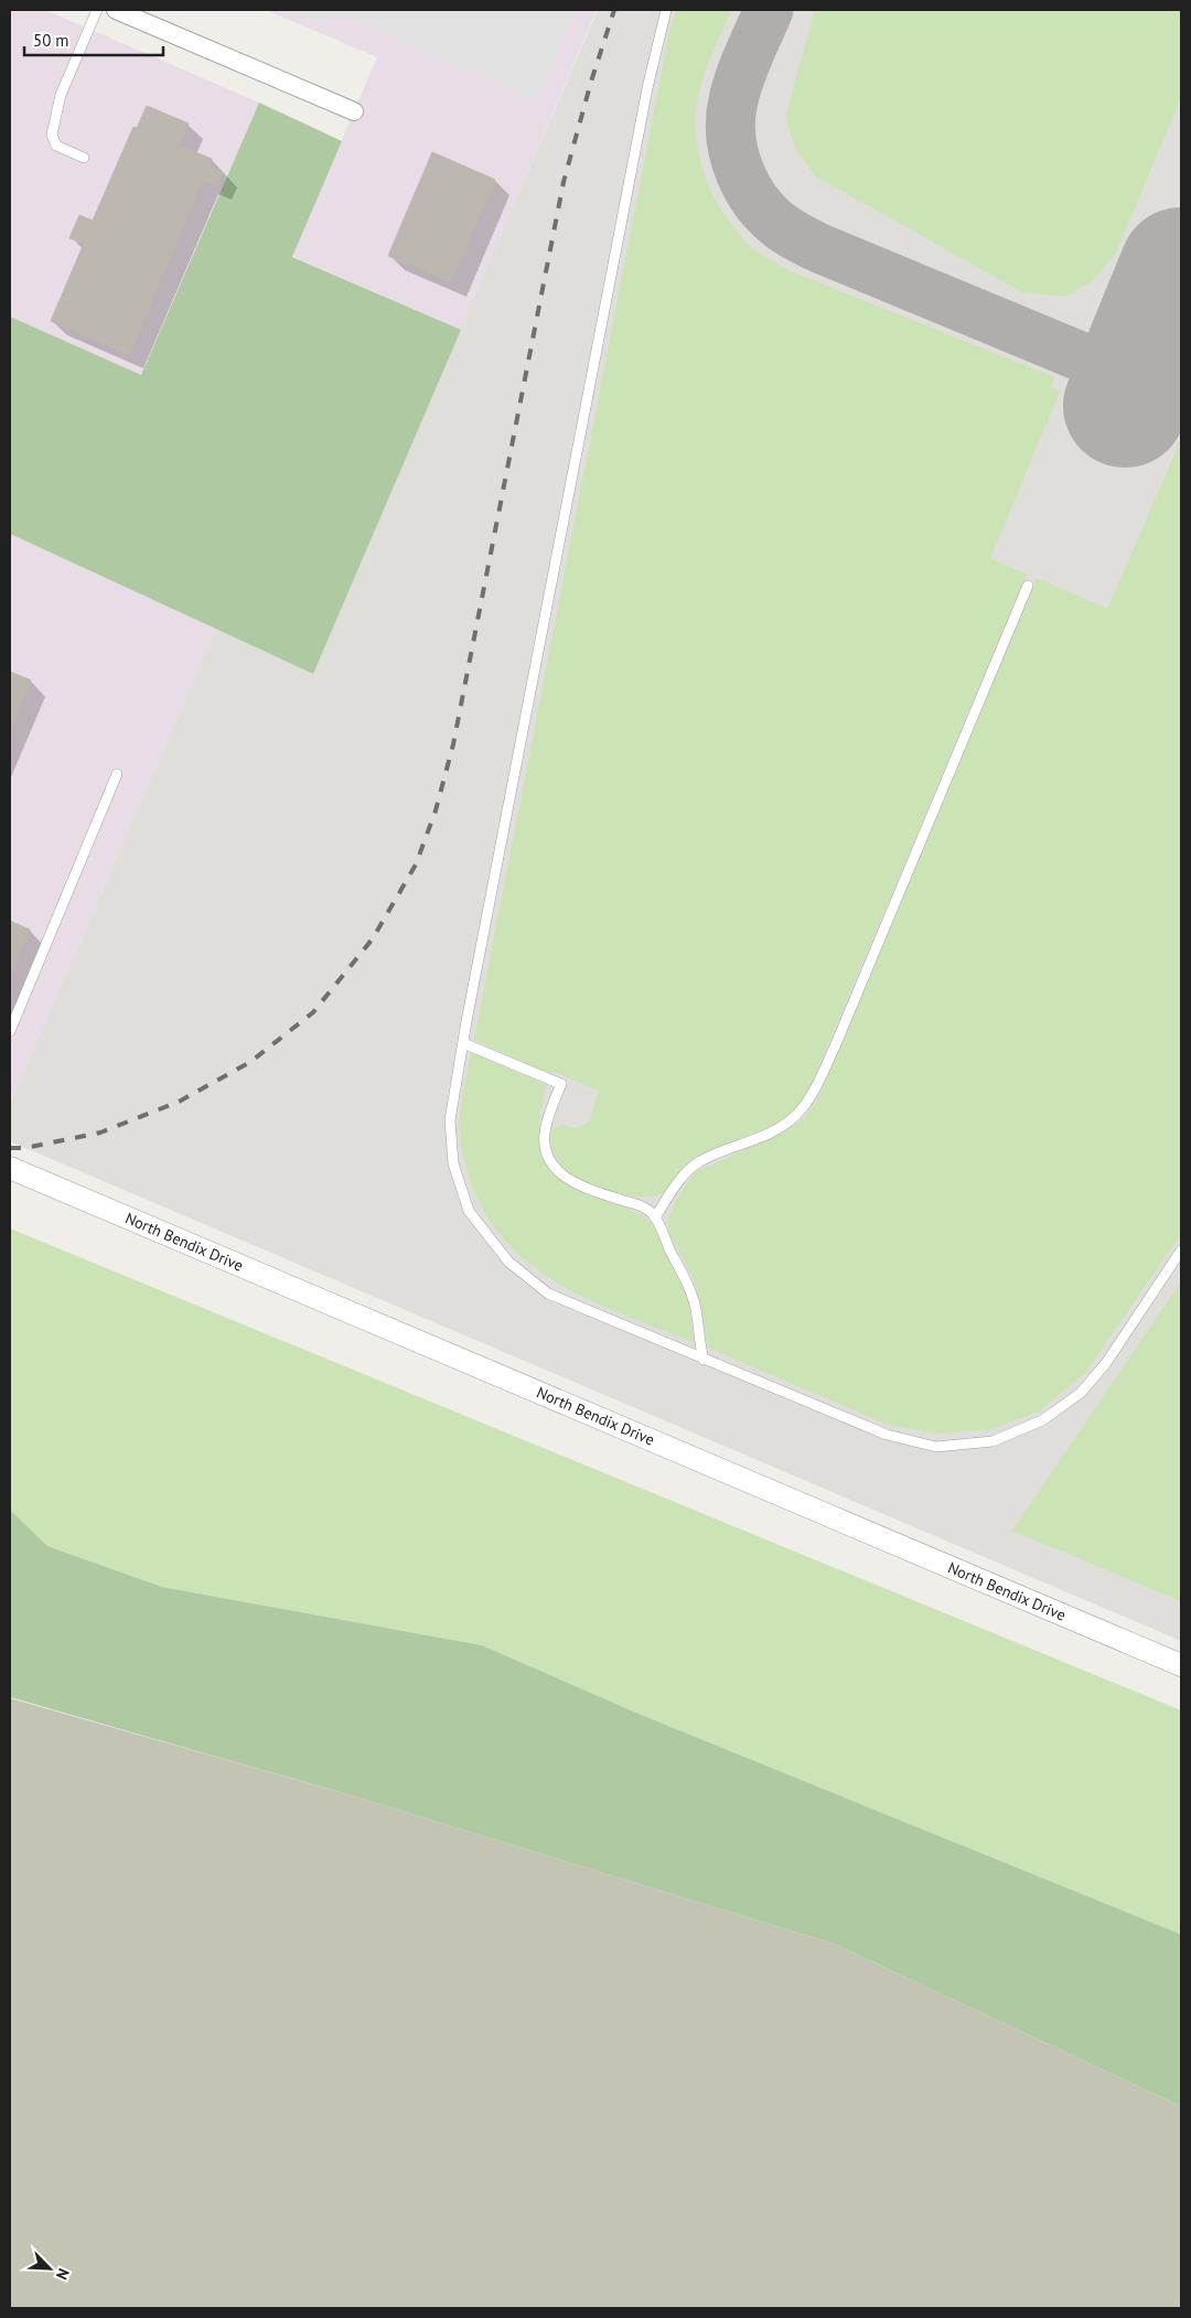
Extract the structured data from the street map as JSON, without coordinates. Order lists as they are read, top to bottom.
{
  "streets": {
    "street": ["North Bendix Drive"]
  },
  "scale_bar": "50 m",
  "north": "bottom right"
}
